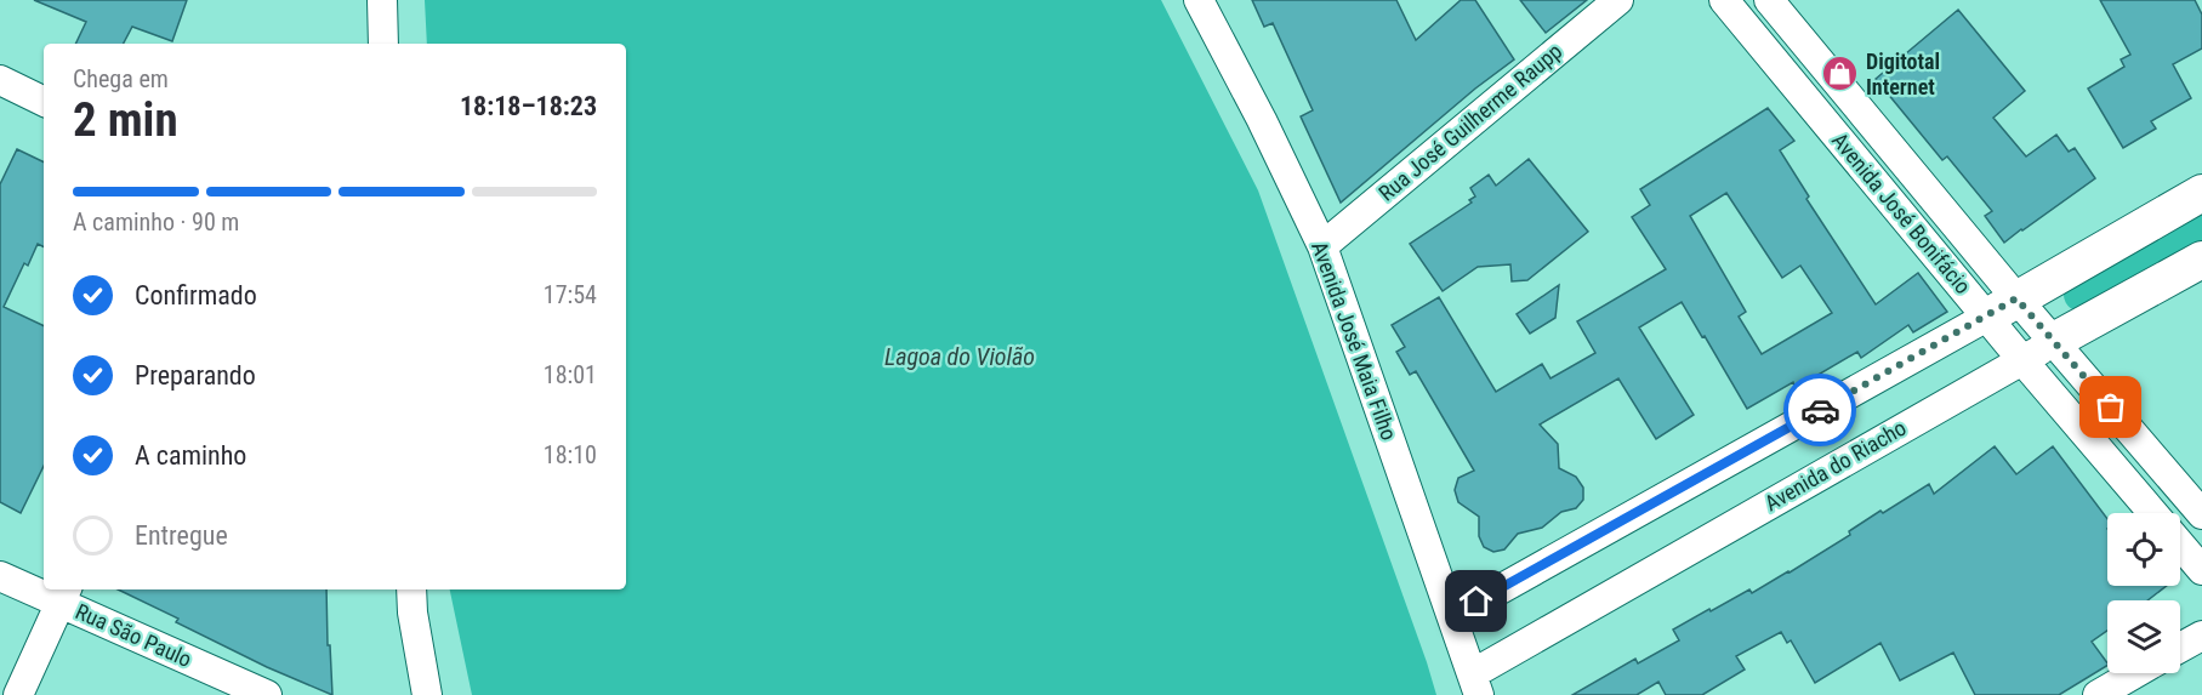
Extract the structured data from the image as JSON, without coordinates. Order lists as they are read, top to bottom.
{
  "streets": {
    "main road": ["Avenida do Riacho"],
    "street": [
      "Rua José Guilherme Raupp",
      "Avenida José Bonifácio",
      "Avenida José Maia Filho",
      "Rua São Paulo"
    ]
  },
  "crossings": [
    ["Rua José Guilherme Raupp", "Avenida José Maia Filho"],
    ["Avenida José Bonifácio", "Avenida do Riacho"],
    ["Avenida José Maia Filho", "Avenida do Riacho"]
  ],
  "water": ["Lagoa do Violão"],
  "places": {
    "shop": ["Digitotal Internet"]
  },
  "page": {
    "heading": ["2 min", "Chega em", "18:18–18:23"],
    "bar": "A caminho · 90 m",
    "list": [
      ["Confirmado", "17:54"],
      ["Preparando", "18:01"],
      ["A caminho", "18:10"],
      "Entregue"
    ]
  }
}
